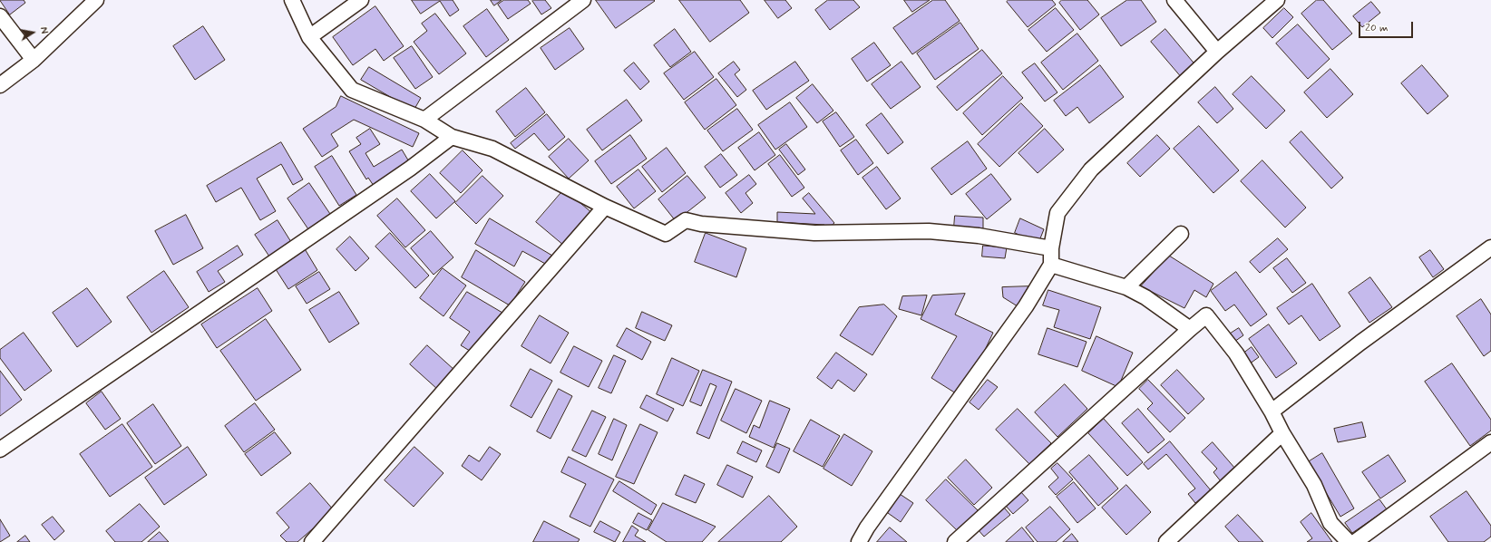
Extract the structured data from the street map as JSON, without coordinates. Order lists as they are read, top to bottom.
{
  "scale_bar": "20 m",
  "north": "right"
}
